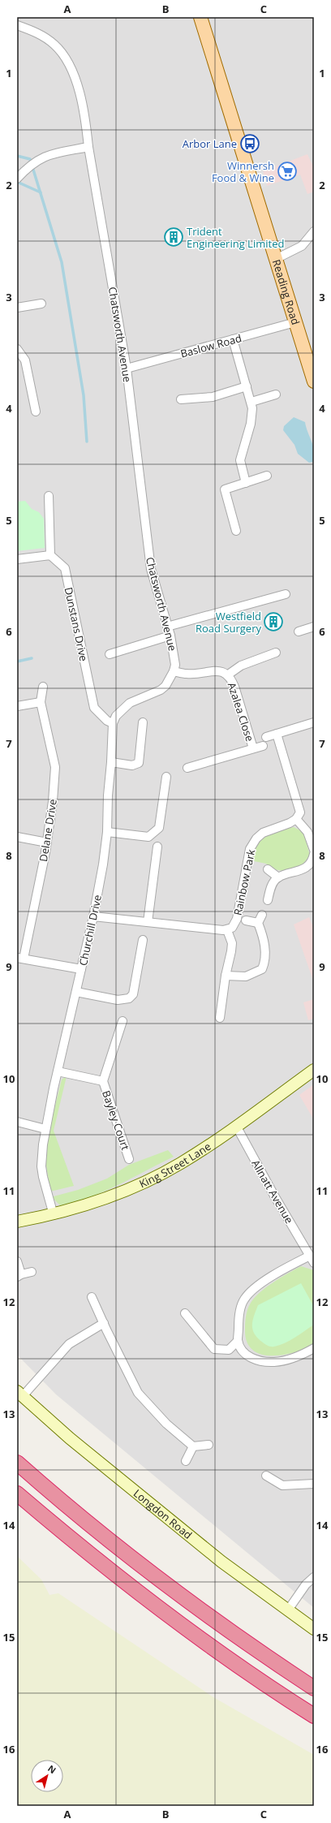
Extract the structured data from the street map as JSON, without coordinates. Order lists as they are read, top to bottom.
{
  "streets": {
    "main road": ["Reading Road"],
    "street": [
      "Chatsworth Avenue",
      "Baslow Road",
      "Dunstans Drive",
      "Azalea Close",
      "Delane Drive",
      "Rainbow Park",
      "Churchill Drive",
      "Bayley Court",
      "King Street Lane",
      "Allnatt Avenue",
      "Longdon Road"
    ]
  },
  "crossings": [
    ["Reading Road", "Baslow Road"],
    ["Chatsworth Avenue", "Baslow Road"],
    ["Chatsworth Avenue", "Azalea Close"],
    ["Dunstans Drive", "Churchill Drive"],
    ["Churchill Drive", "Bayley Court"],
    ["Churchill Drive", "King Street Lane"],
    ["King Street Lane", "Allnatt Avenue"]
  ],
  "places": {
    "bus stop": ["Arbor Lane"],
    "supermarket": ["Winnersh Food & Wine"],
    "building": ["Trident Engineering Limited", "Westfield Road Surgery"]
  },
  "north": "top right",
  "grid": {
    "columns": ["A", "B", "C"],
    "rows": [
      "1",
      "2",
      "3",
      "4",
      "5",
      "6",
      "7",
      "8",
      "9",
      "10",
      "11",
      "12",
      "13",
      "14",
      "15",
      "16"
    ]
  }
}
